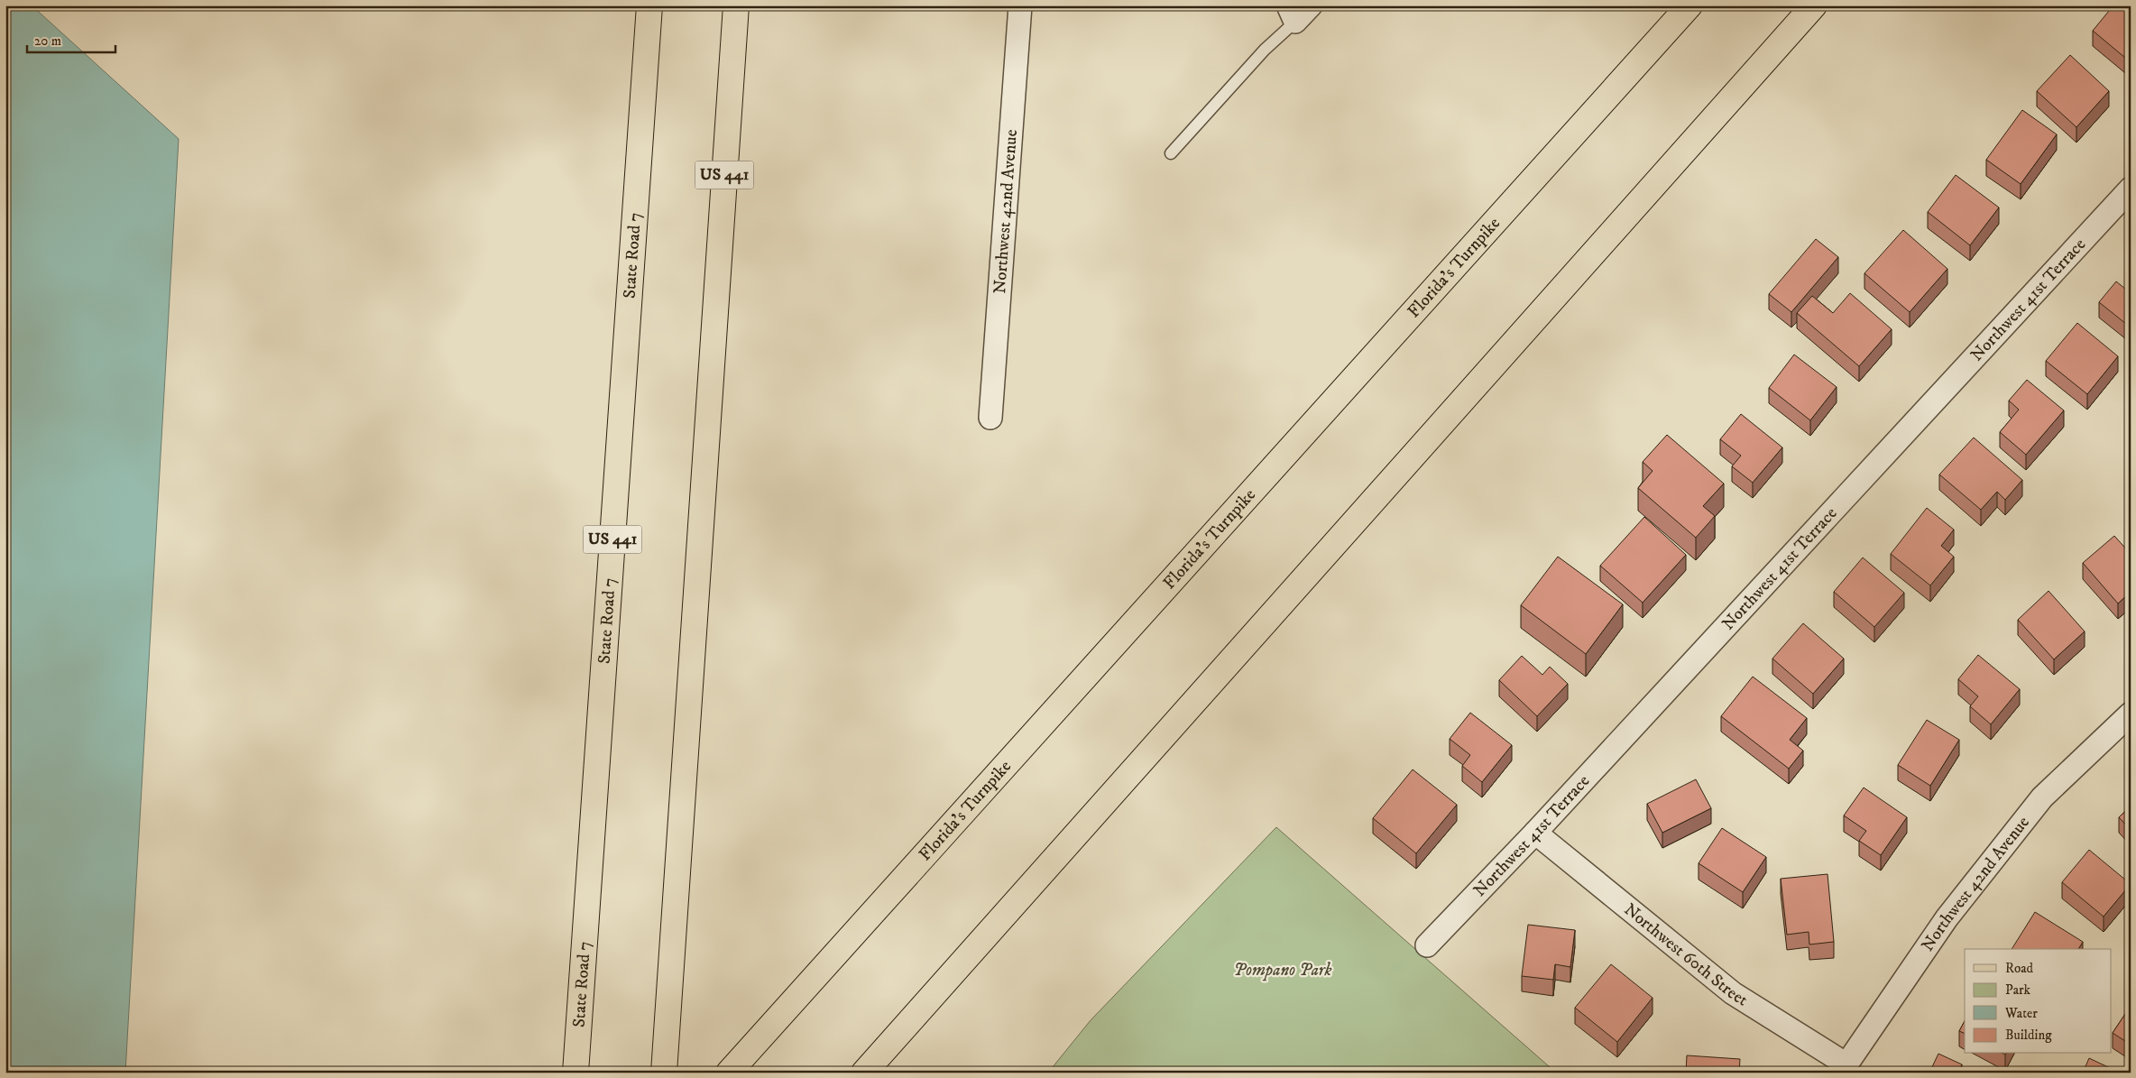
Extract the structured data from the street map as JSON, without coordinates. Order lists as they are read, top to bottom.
{
  "streets": {
    "main road": ["US 441", "State Road 7", "Florida's Turnpike"],
    "street": ["Northwest 42nd Avenue", "Northwest 41st Terrace", "Northwest 60th Street"]
  },
  "crossings": [
    ["Northwest 42nd Avenue", "Northwest 60th Street"],
    ["Northwest 41st Terrace", "Northwest 60th Street"]
  ],
  "parks": ["Pompano Park"],
  "legend": [
    "Road",
    "Park",
    "Water",
    "Building"
  ],
  "scale_bar": "20 m"
}
